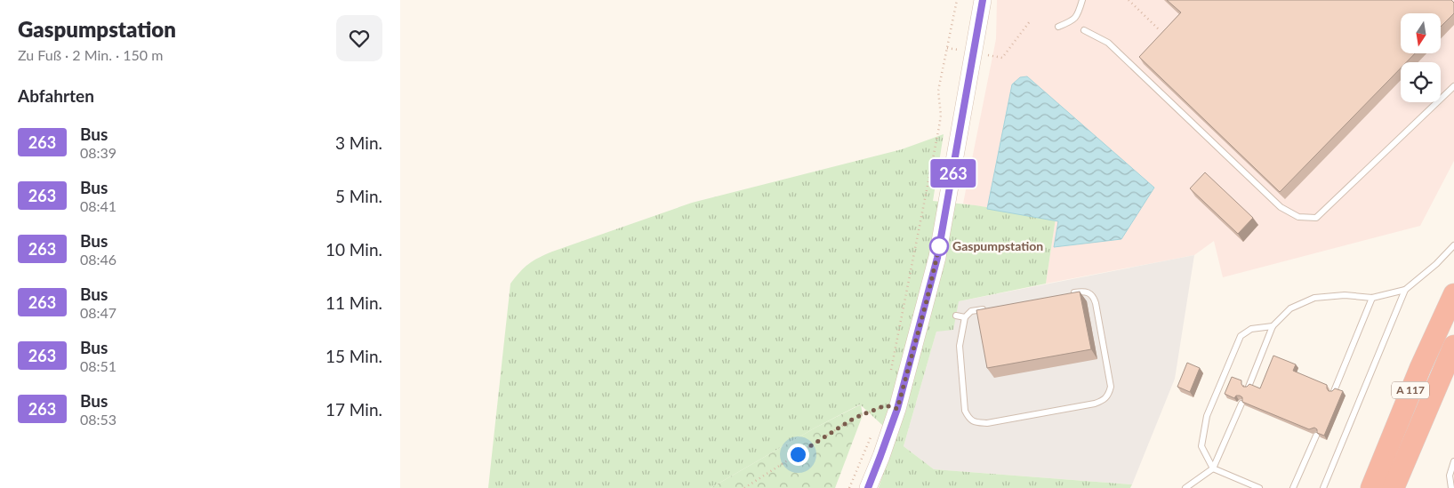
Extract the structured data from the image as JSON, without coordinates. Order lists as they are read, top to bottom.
{
  "streets": {
    "highway": ["A 117"]
  },
  "places": ["Gaspumpstation"],
  "lines": ["bus line 263"],
  "north": "bottom",
  "page": {
    "heading": [
      ["Gaspumpstation", "Zu Fuß · 2 Min. · 150 m"],
      "Abfahrten"
    ],
    "on_map": "263",
    "list": [
      {
        "mark": "263",
        "name": "Bus",
        "note": "08:39",
        "value": "3 Min."
      },
      {
        "mark": "263",
        "name": "Bus",
        "note": "08:41",
        "value": "5 Min."
      },
      {
        "mark": "263",
        "name": "Bus",
        "note": "08:46",
        "value": "10 Min."
      },
      {
        "mark": "263",
        "name": "Bus",
        "note": "08:47",
        "value": "11 Min."
      },
      {
        "mark": "263",
        "name": "Bus",
        "note": "08:51",
        "value": "15 Min."
      },
      {
        "mark": "263",
        "name": "Bus",
        "note": "08:53",
        "value": "17 Min."
      }
    ]
  }
}
